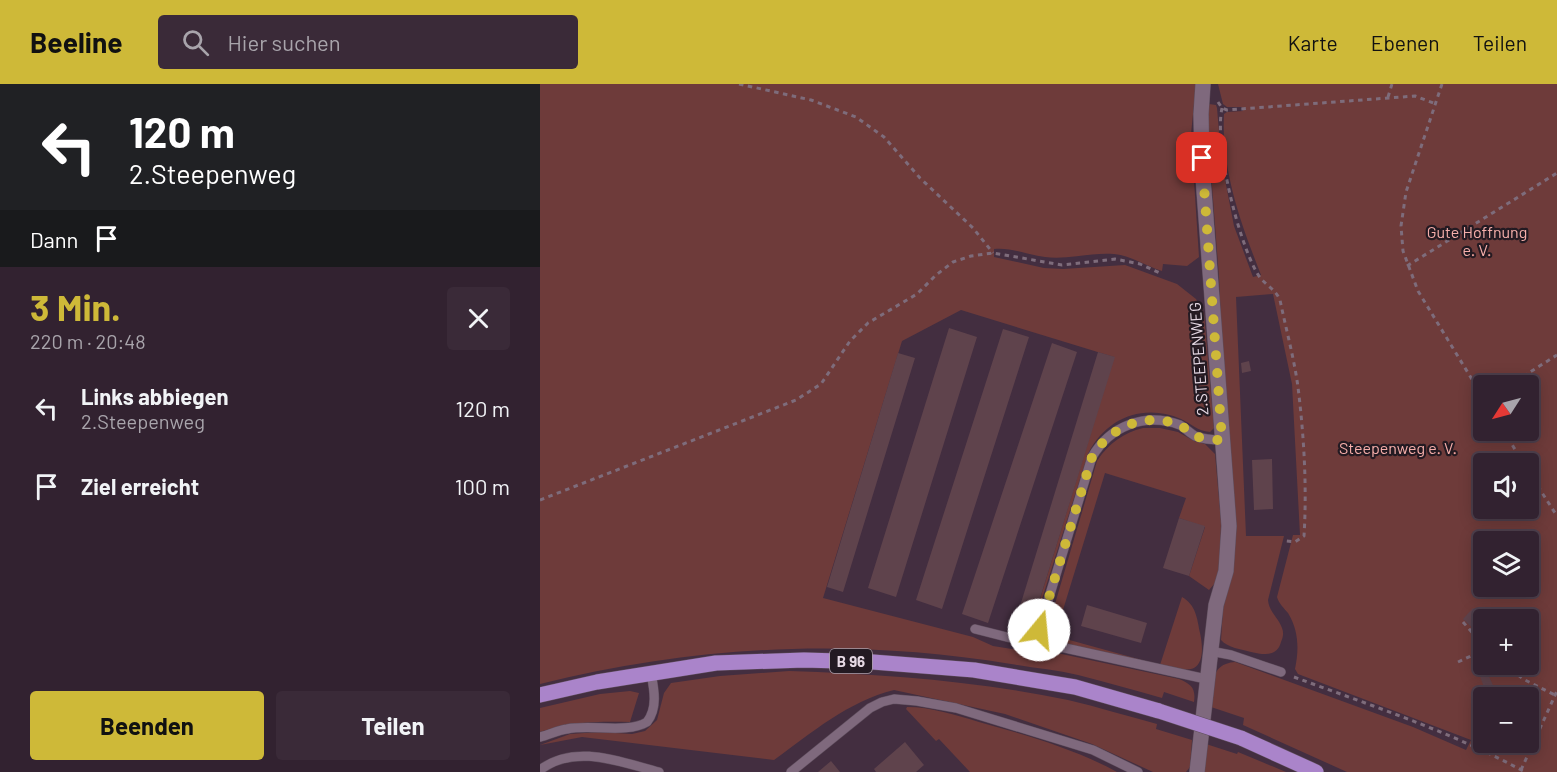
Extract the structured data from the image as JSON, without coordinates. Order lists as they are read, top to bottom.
{
  "streets": {
    "main road": ["B 96"],
    "street": ["2.STEEPENWEG"]
  },
  "parks": ["Gute Hoffnung e. V.", "Steepenweg e. V."],
  "north": "bottom left",
  "page": {
    "header": "Beeline",
    "search": "Hier suchen",
    "nav": ["Karte", "Ebenen", "Teilen"],
    "turn": ["120 m", "2.Steepenweg"],
    "then": "Dann",
    "heading": ["3 Min.", "220 m · 20:48"],
    "list": [
      {
        "name": "Links abbiegen",
        "note": "2.Steepenweg",
        "value": "120 m"
      },
      {
        "name": "Ziel erreicht",
        "value": "100 m"
      }
    ],
    "map_buttons": ["+", "−"],
    "buttons": ["Beenden", "Teilen"]
  }
}
